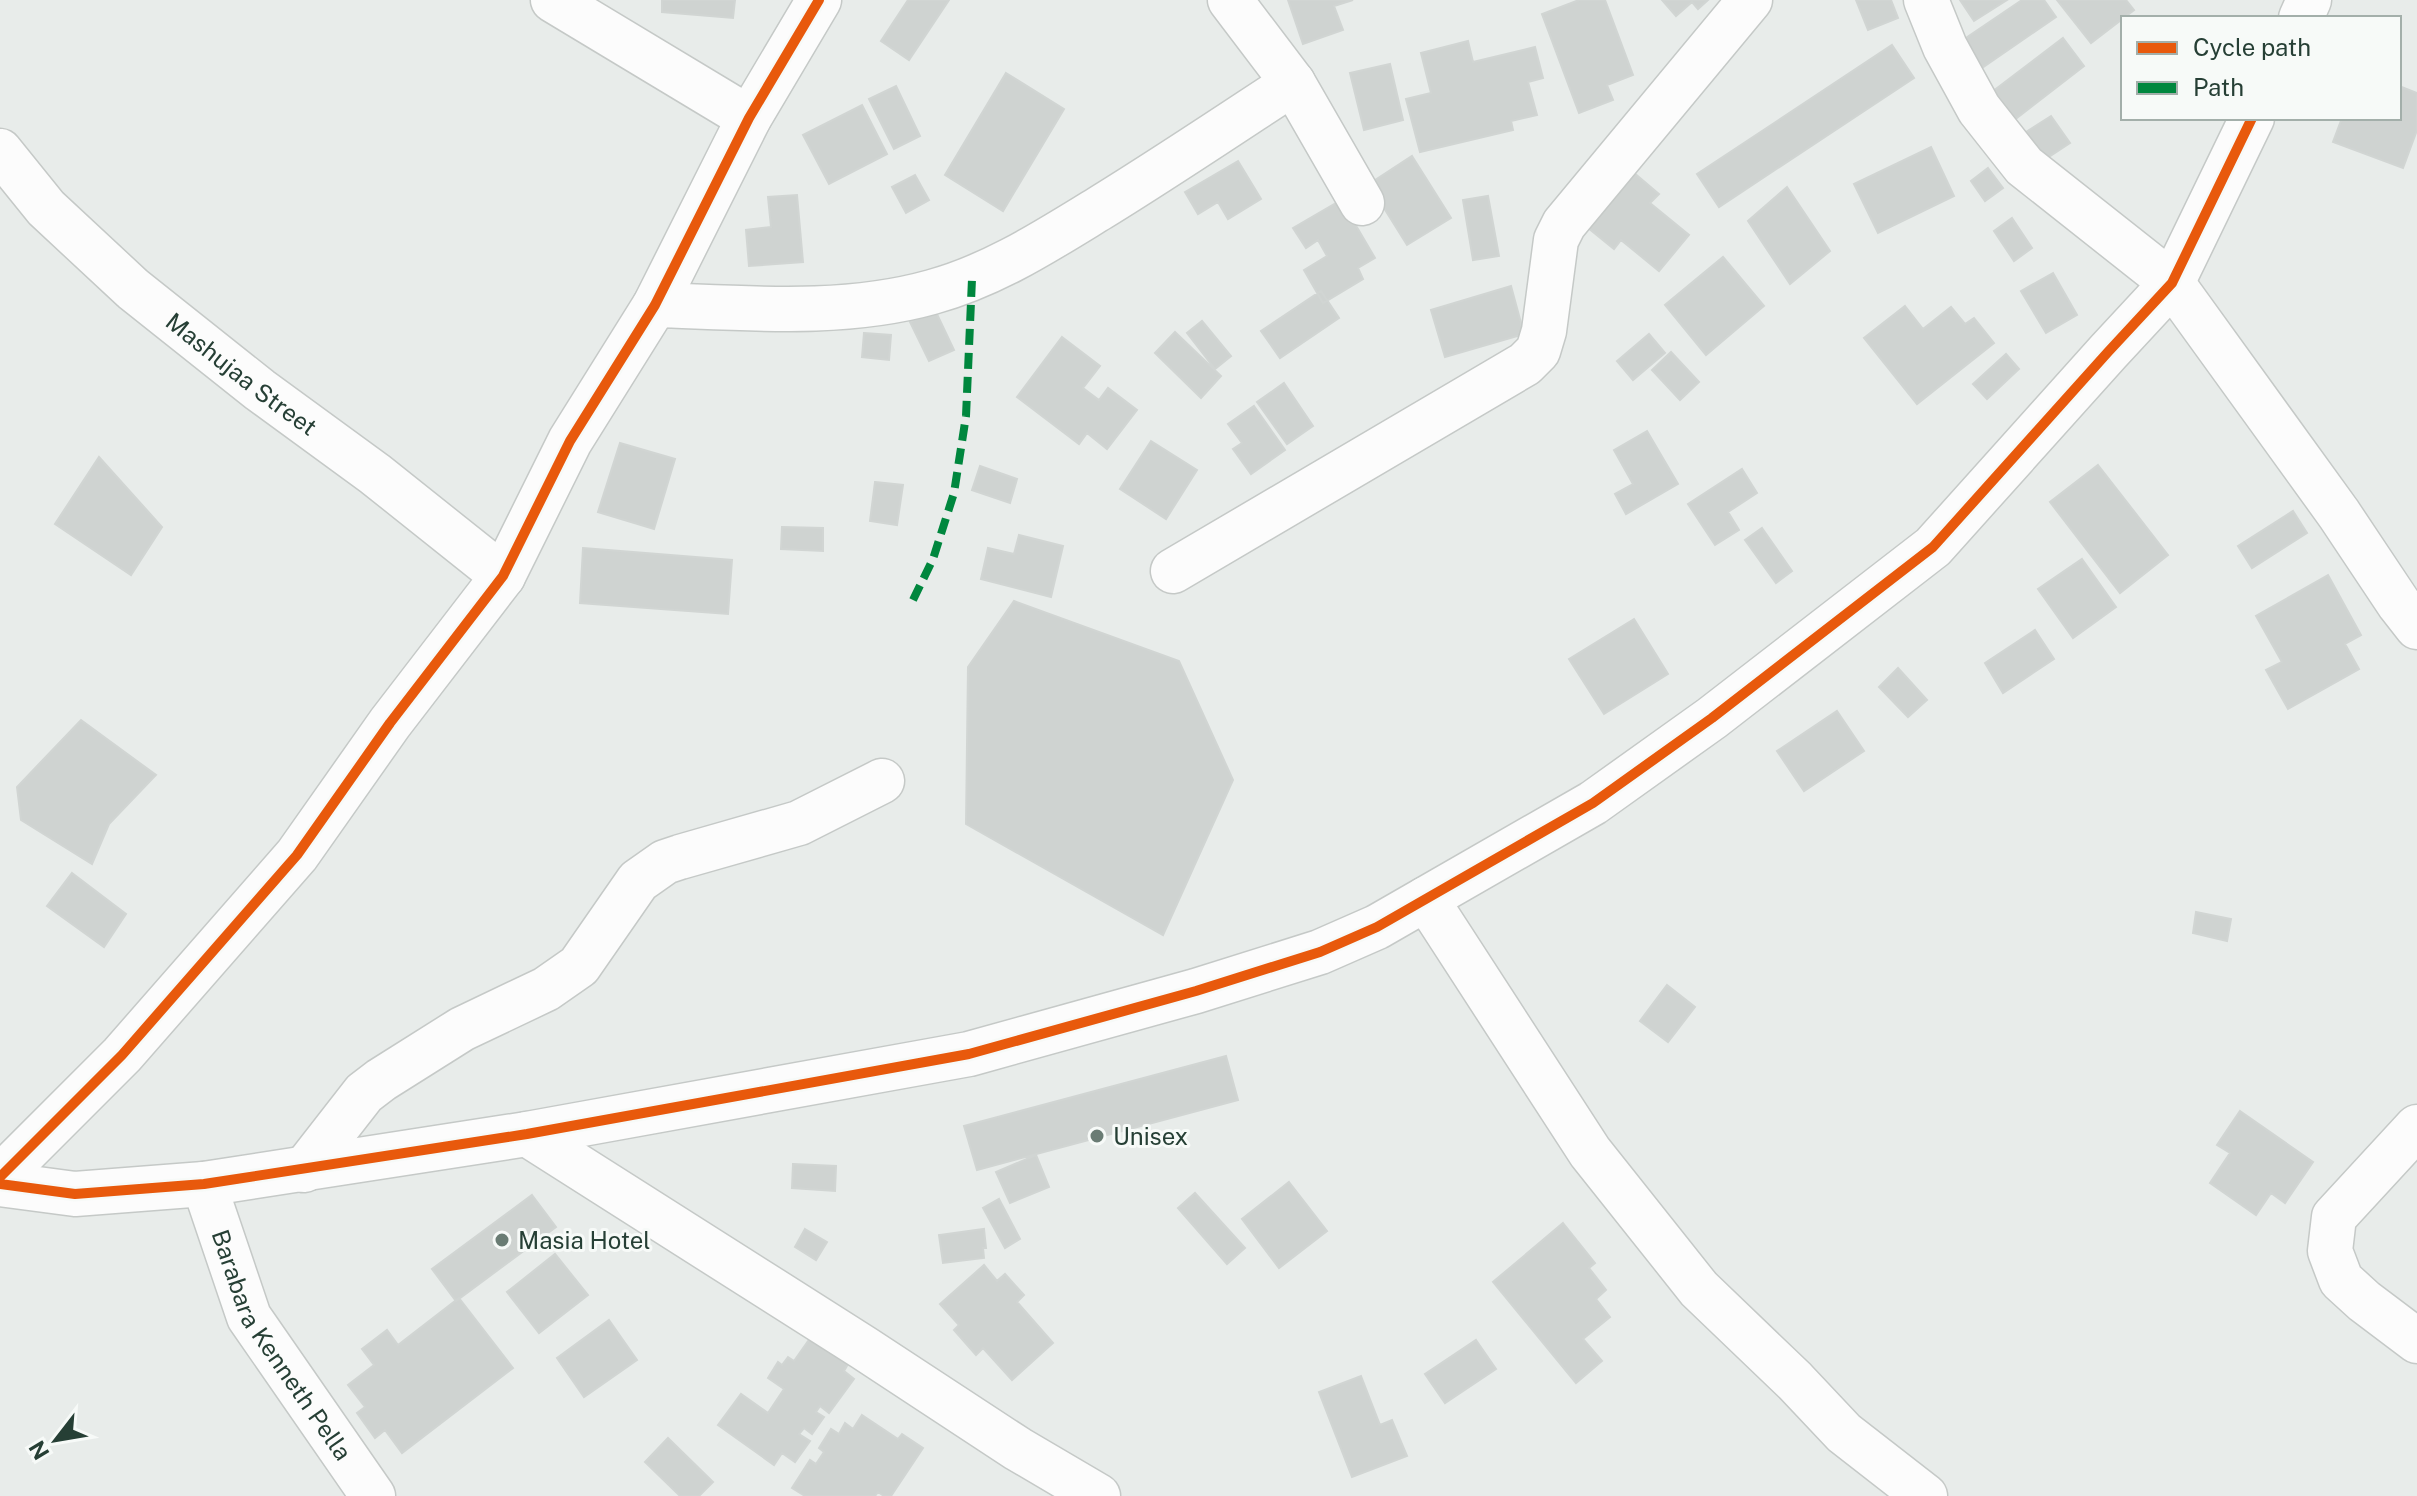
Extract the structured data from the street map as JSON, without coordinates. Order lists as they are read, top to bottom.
{
  "streets": {
    "street": ["Mashujaa Street", "Barabara Kenneth Pella"]
  },
  "places": ["Unisex", "Masia Hotel"],
  "legend": ["Cycle path", "Path"],
  "north": "bottom left"
}
